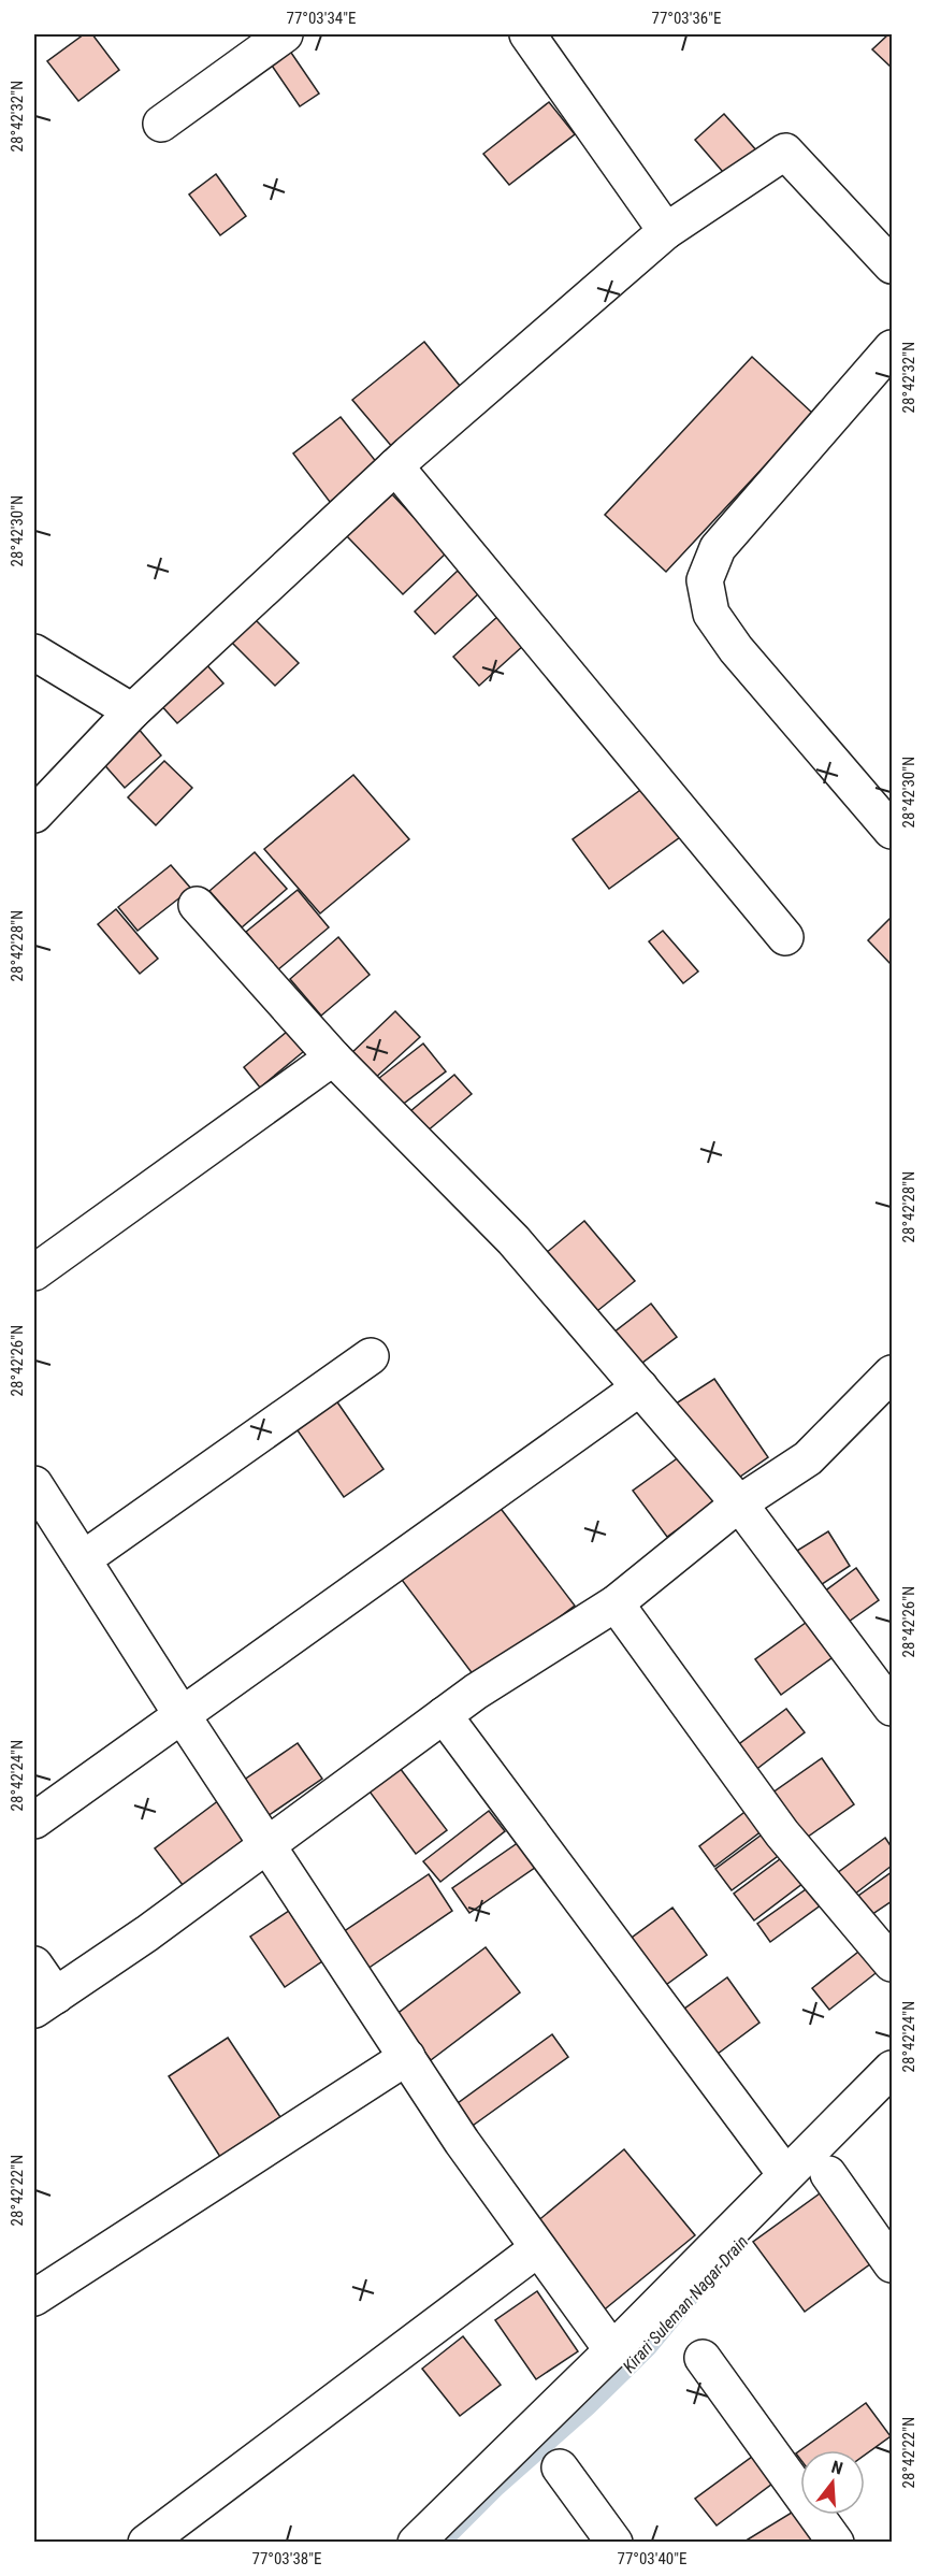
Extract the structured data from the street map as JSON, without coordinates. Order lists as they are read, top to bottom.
{
  "water": ["Kirari Suleman Nagar Drain"],
  "north": "top",
  "coordinates": [
    "77°03'34\"E",
    "77°03'36\"E",
    "28°42'32\"N",
    "28°42'30\"N",
    "28°42'28\"N",
    "28°42'26\"N",
    "28°42'24\"N",
    "28°42'22\"N",
    "77°03'38\"E",
    "77°03'40\"E"
  ]
}
